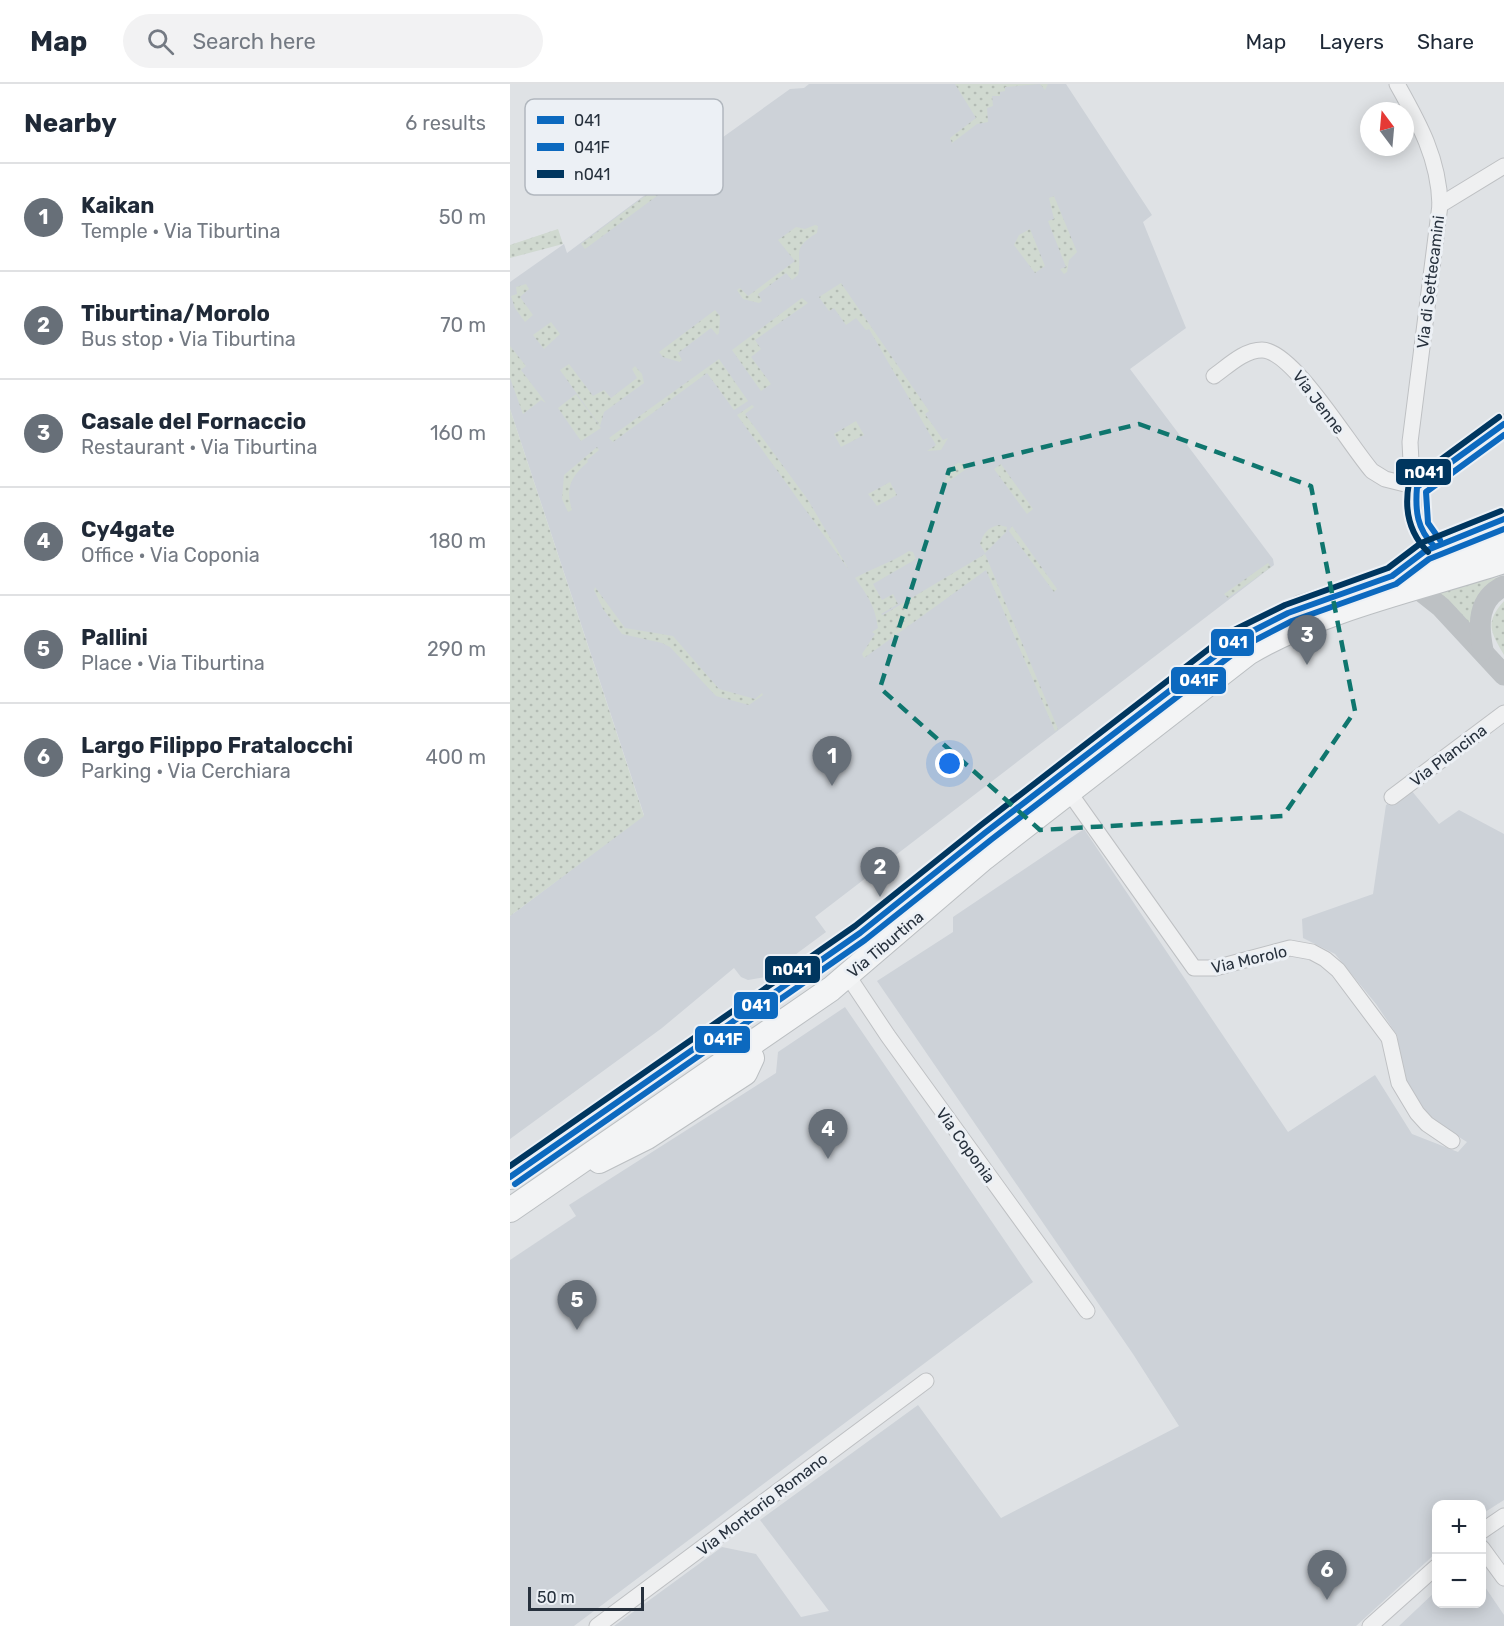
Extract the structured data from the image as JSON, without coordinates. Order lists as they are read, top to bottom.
{
  "streets": {
    "main road": ["Via Tiburtina"],
    "street": [
      "Via di Settecamini",
      "Via Jenne",
      "Via Plancina",
      "Via Morolo",
      "Via Coponia",
      "Via Montorio Romano"
    ]
  },
  "crossings": [
    ["Via di Settecamini", "Via Jenne"],
    ["Via Tiburtina", "Via Morolo"],
    ["Via Tiburtina", "Via Coponia"]
  ],
  "lines": ["transit line n041", "transit line 041", "transit line 041F"],
  "legend": ["041", "041F", "n041"],
  "scale_bar": "50 m",
  "north": "top",
  "page": {
    "header": "Map",
    "search": "Search here",
    "nav": ["Map", "Layers", "Share"],
    "heading": ["Nearby", "6 results"],
    "list": [
      {
        "mark": "1",
        "name": "Kaikan",
        "note": "Temple · Via Tiburtina",
        "value": "50 m"
      },
      {
        "mark": "2",
        "name": "Tiburtina/Morolo",
        "note": "Bus stop · Via Tiburtina",
        "value": "70 m"
      },
      {
        "mark": "3",
        "name": "Casale del Fornaccio",
        "note": "Restaurant · Via Tiburtina",
        "value": "160 m"
      },
      {
        "mark": "4",
        "name": "Cy4gate",
        "note": "Office · Via Coponia",
        "value": "180 m"
      },
      {
        "mark": "5",
        "name": "Pallini",
        "note": "Place · Via Tiburtina",
        "value": "290 m"
      },
      {
        "mark": "6",
        "name": "Largo Filippo Fratalocchi",
        "note": "Parking · Via Cerchiara",
        "value": "400 m"
      }
    ],
    "pins": [
      "3",
      "1",
      "2",
      "4",
      "5",
      "6"
    ],
    "map_buttons": ["+", "−"],
    "scale": "50 m"
  }
}
